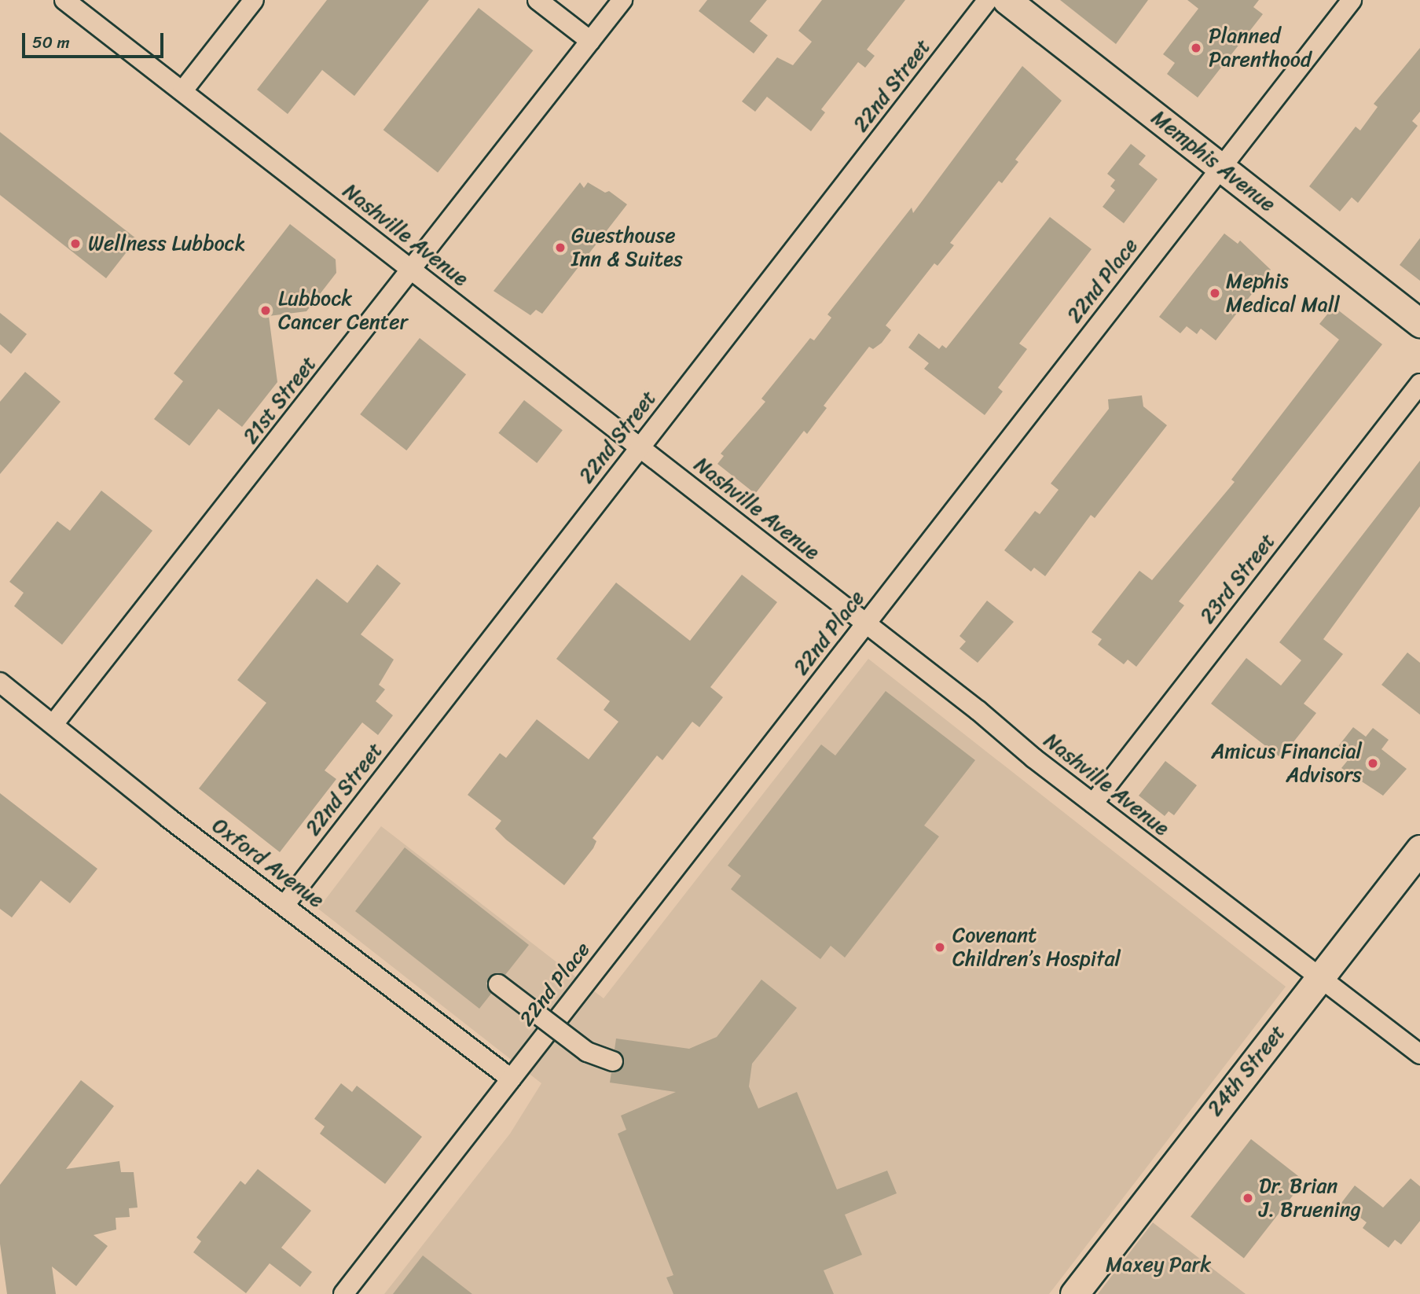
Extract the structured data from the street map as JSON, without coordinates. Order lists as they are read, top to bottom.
{
  "streets": {
    "street": [
      "22nd Street",
      "Memphis Avenue",
      "Nashville Avenue",
      "22nd Place",
      "21st Street",
      "23rd Street",
      "Oxford Avenue",
      "24th Street"
    ]
  },
  "crossings": [
    ["22nd Street", "Nashville Avenue"],
    ["22nd Street", "Oxford Avenue"],
    ["Memphis Avenue", "22nd Place"],
    ["Nashville Avenue", "22nd Place"],
    ["Nashville Avenue", "21st Street"],
    ["Nashville Avenue", "23rd Street"],
    ["Nashville Avenue", "24th Street"],
    ["22nd Place", "Oxford Avenue"],
    ["21st Street", "Oxford Avenue"]
  ],
  "parks": ["Maxey Park"],
  "places": [
    "Planned Parenthood",
    "Wellness Lubbock",
    "Guesthouse Inn & Suites",
    "Mephis Medical Mall",
    "Lubbock Cancer Center",
    "Amicus Financial Advisors",
    "Covenant Children’s Hospital",
    "Dr. Brian J. Bruening"
  ],
  "scale_bar": "50 m"
}
